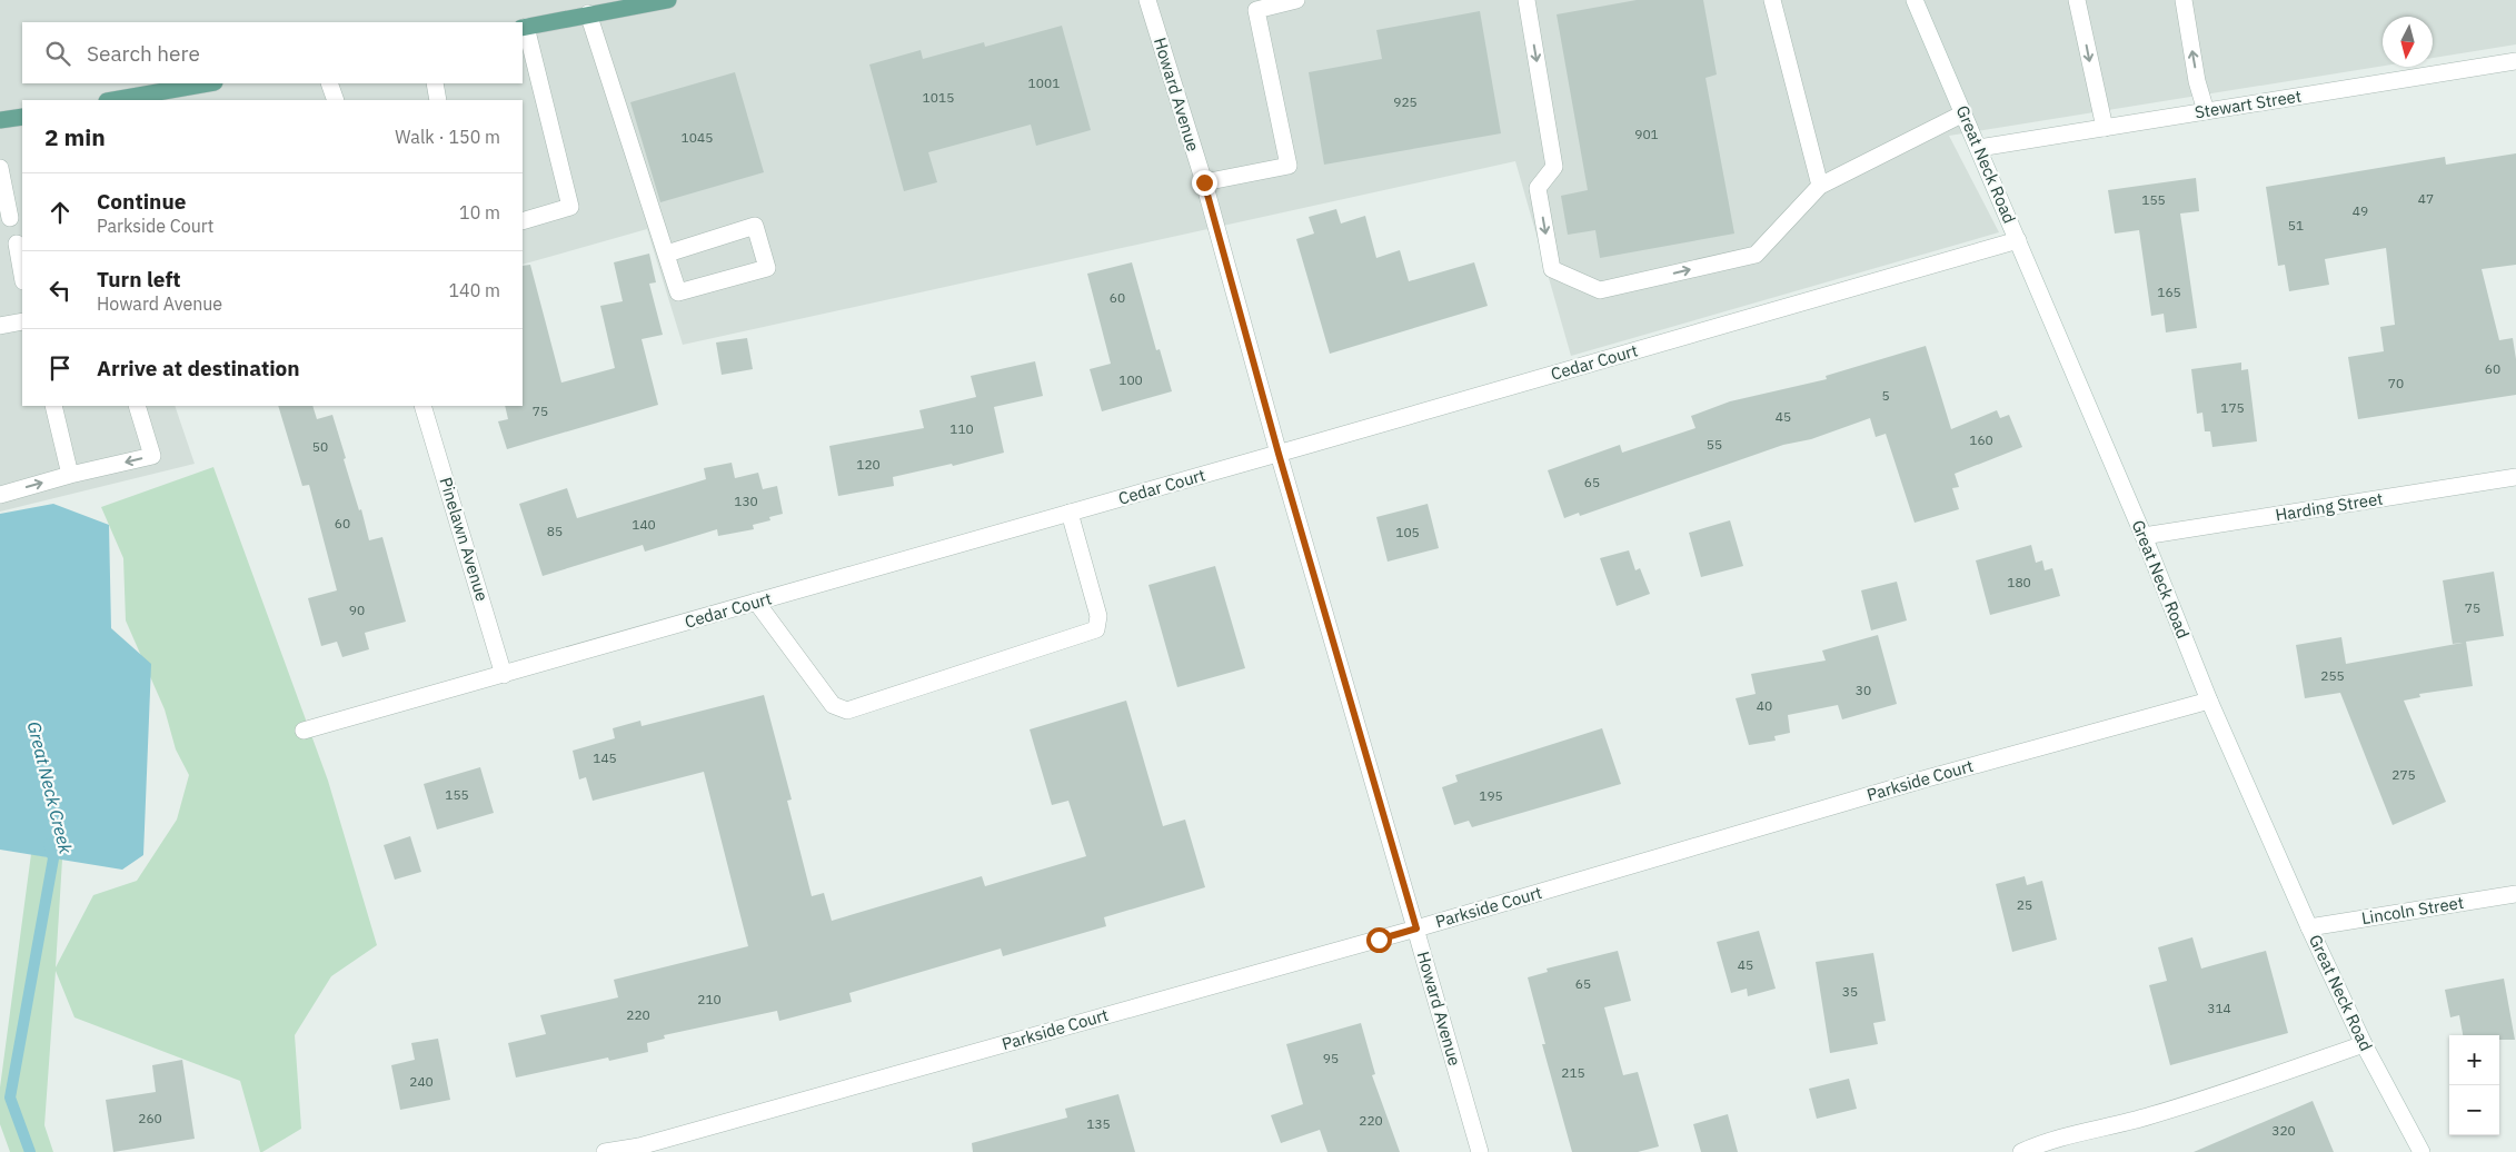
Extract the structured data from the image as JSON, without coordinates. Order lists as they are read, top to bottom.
{
  "streets": {
    "street": [
      "Howard Avenue",
      "Stewart Street",
      "Great Neck Road",
      "Cedar Court",
      "Harding Street",
      "Pinelawn Avenue",
      "Parkside Court",
      "Lincoln Street"
    ]
  },
  "crossings": [
    ["Howard Avenue", "Cedar Court"],
    ["Howard Avenue", "Parkside Court"],
    ["Stewart Street", "Great Neck Road"],
    ["Great Neck Road", "Cedar Court"],
    ["Great Neck Road", "Harding Street"],
    ["Great Neck Road", "Parkside Court"],
    ["Great Neck Road", "Lincoln Street"],
    ["Cedar Court", "Pinelawn Avenue"]
  ],
  "water": ["Great Neck Creek"],
  "house_numbers": [
    "1001",
    "1015",
    "925",
    "901",
    "1045",
    "47",
    "155",
    "49",
    "51",
    "165",
    "60",
    "60",
    "100",
    "70",
    "5",
    "175",
    "75",
    "45",
    "110",
    "160",
    "55",
    "50",
    "120",
    "65",
    "130",
    "60",
    "140",
    "85",
    "105",
    "180",
    "75",
    "90",
    "255",
    "30",
    "40",
    "145",
    "275",
    "155",
    "195",
    "25",
    "45",
    "65",
    "35",
    "210",
    "314",
    "220",
    "95",
    "215",
    "240",
    "260",
    "220",
    "135",
    "320"
  ],
  "north": "bottom",
  "page": {
    "search": "Search here",
    "heading": ["2 min", "Walk · 150 m"],
    "list": [
      ["Continue", "Parkside Court", "10 m"],
      ["Turn left", "Howard Avenue", "140 m"],
      "Arrive at destination"
    ],
    "map_buttons": ["+", "−"]
  }
}
